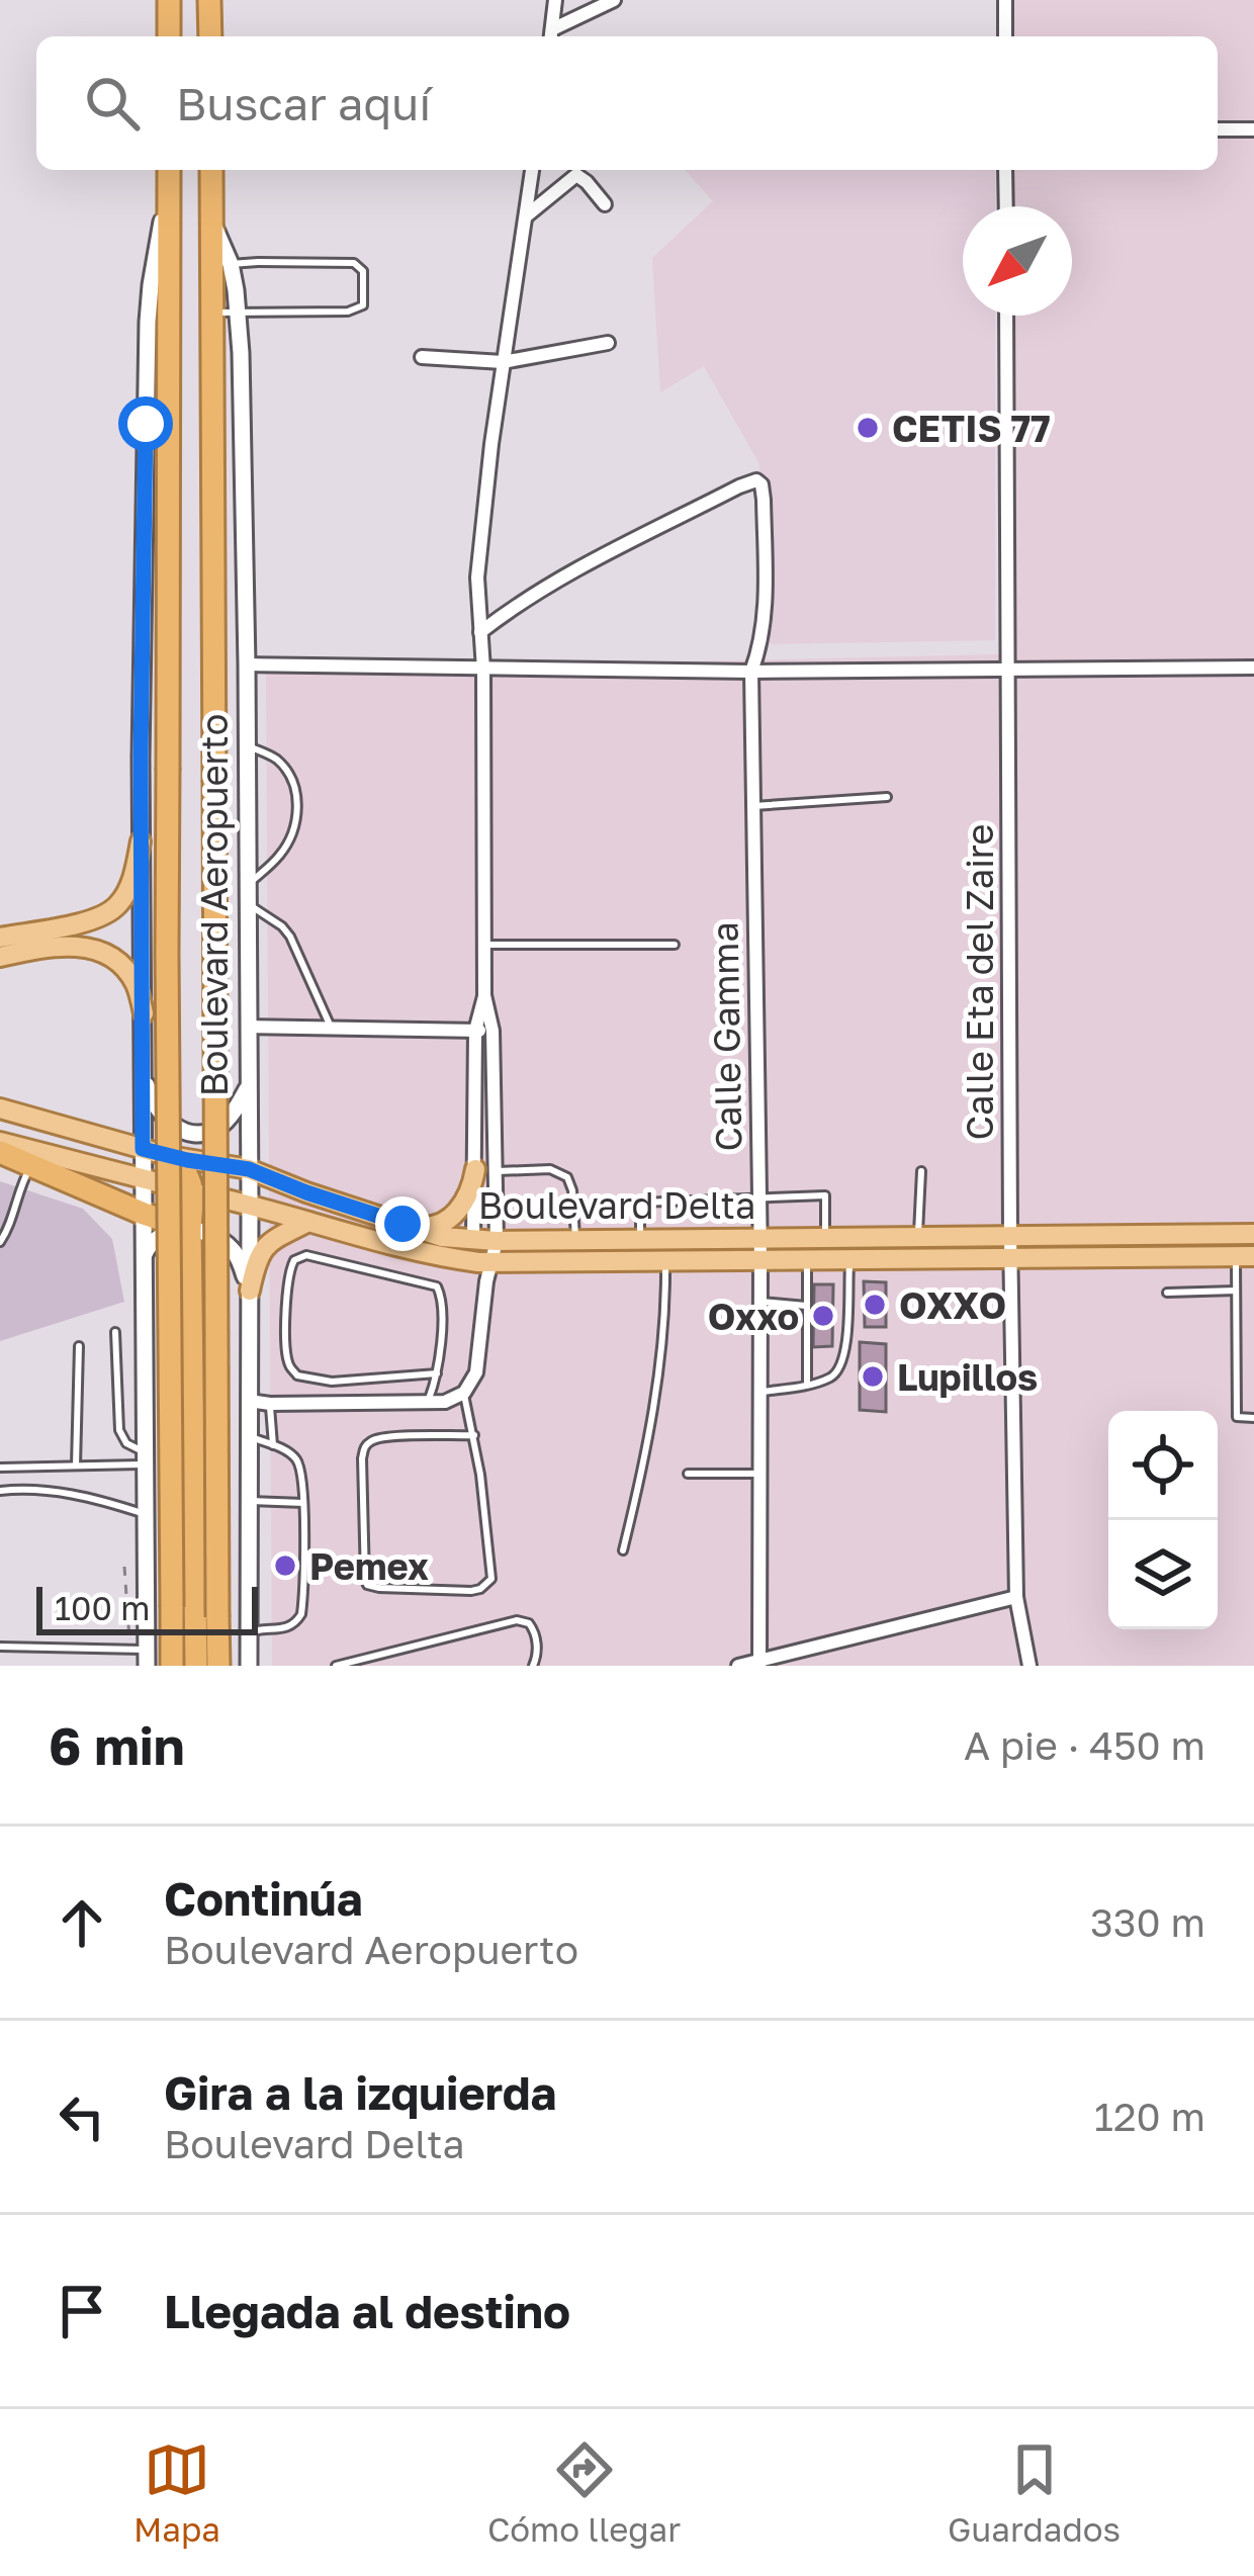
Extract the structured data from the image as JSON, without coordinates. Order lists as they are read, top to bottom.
{
  "streets": {
    "highway": ["Boulevard Aeropuerto"],
    "main road": ["Boulevard Delta"],
    "street": ["Calle Eta del Zaire", "Calle Gamma"]
  },
  "crossings": [
    ["Boulevard Aeropuerto", "Boulevard Delta"],
    ["Calle Eta del Zaire", "Boulevard Delta"],
    ["Calle Gamma", "Boulevard Delta"]
  ],
  "places": [
    "CETIS 77",
    "OXXO",
    "Oxxo",
    "Lupillos",
    "Pemex"
  ],
  "scale_bar": "100 m",
  "north": "bottom left",
  "page": {
    "search": "Buscar aquí",
    "scale": "100 m",
    "heading": ["6 min", "A pie · 450 m"],
    "list": [
      ["Continúa", "Boulevard Aeropuerto", "330 m"],
      ["Gira a la izquierda", "Boulevard Delta", "120 m"],
      "Llegada al destino"
    ],
    "nav": ["Mapa", "Cómo llegar", "Guardados"]
  }
}
